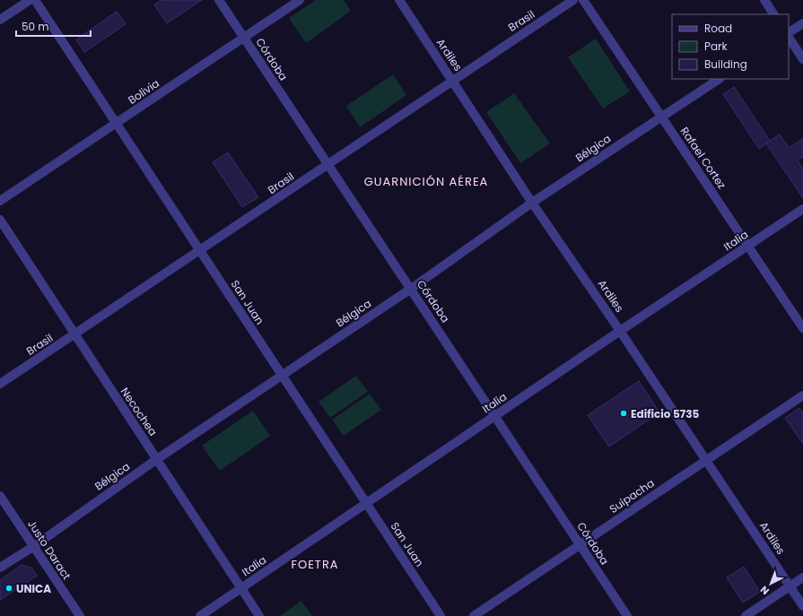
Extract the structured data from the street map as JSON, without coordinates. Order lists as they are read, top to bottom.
{
  "streets": {
    "street": [
      "Brasil",
      "Ardiles",
      "Córdoba",
      "Bolivia",
      "Bélgica",
      "Rafael Cortez",
      "Italia",
      "San Juan",
      "Necochea",
      "Suipacha",
      "Justo Daract"
    ]
  },
  "crossings": [
    ["Brasil", "Ardiles"],
    ["Brasil", "Córdoba"],
    ["Brasil", "San Juan"],
    ["Brasil", "Necochea"],
    ["Ardiles", "Bélgica"],
    ["Ardiles", "Italia"],
    ["Ardiles", "Suipacha"],
    ["Córdoba", "Bolivia"],
    ["Córdoba", "Bélgica"],
    ["Córdoba", "Italia"],
    ["Córdoba", "Suipacha"],
    ["Bolivia", "San Juan"],
    ["Bélgica", "Rafael Cortez"],
    ["Bélgica", "San Juan"],
    ["Bélgica", "Necochea"],
    ["Bélgica", "Justo Daract"],
    ["Rafael Cortez", "Italia"],
    ["Italia", "San Juan"],
    ["Italia", "Necochea"]
  ],
  "districts": ["GUARNICIÓN AÉREA", "FOETRA"],
  "places": ["Edificio 5735", "UNICA"],
  "legend": ["Road", "Park", "Building"],
  "scale_bar": "50 m",
  "north": "bottom left"
}
